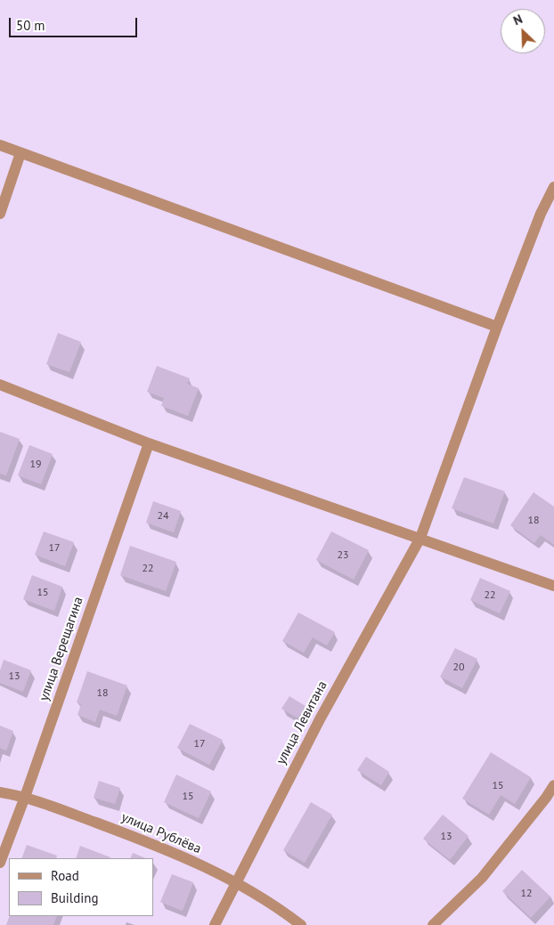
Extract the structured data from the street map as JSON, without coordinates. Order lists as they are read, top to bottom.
{
  "streets": {
    "street": ["улица Верещагина", "улица Левитана", "улица Рублёва"]
  },
  "crossings": [
    ["улица Верещагина", "улица Рублёва"],
    ["улица Левитана", "улица Рублёва"]
  ],
  "house_numbers": [
    "19",
    "24",
    "18",
    "17",
    "23",
    "22",
    "15",
    "22",
    "20",
    "13",
    "18",
    "17",
    "15",
    "15",
    "13",
    "12"
  ],
  "legend": ["Road", "Building"],
  "scale_bar": "50 m",
  "north": "top left"
}
